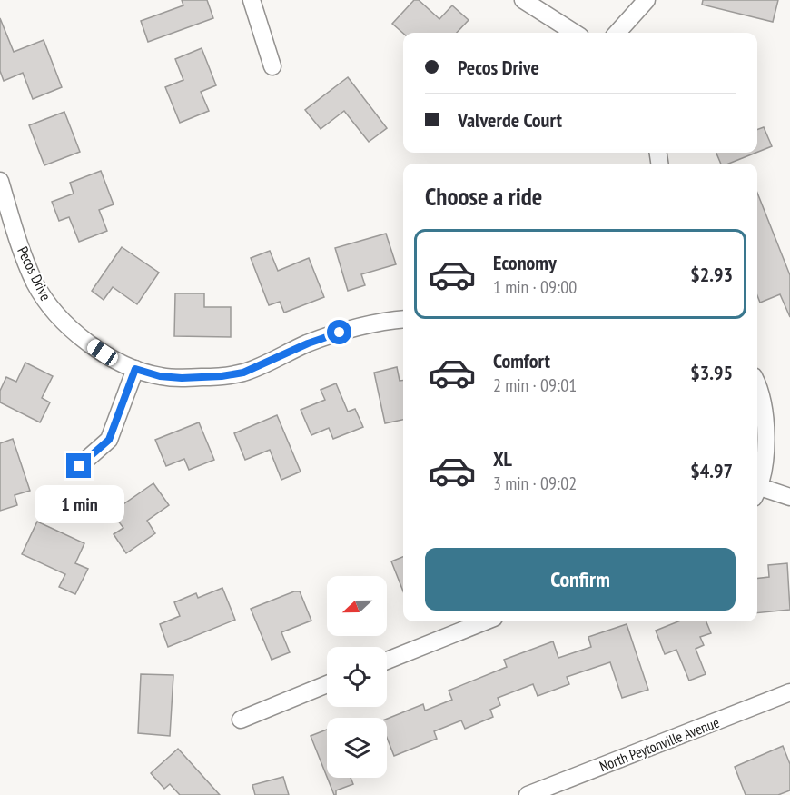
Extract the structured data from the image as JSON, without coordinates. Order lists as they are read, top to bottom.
{
  "streets": {
    "street": ["Pecos Drive", "North Peytonville Avenue"]
  },
  "north": "left",
  "page": {
    "banner": ["Pecos Drive", "Valverde Court"],
    "heading": "Choose a ride",
    "list": [
      {
        "name": "Economy",
        "note": "1 min · 09:00",
        "value": "$2.93"
      },
      {
        "name": "Comfort",
        "note": "2 min · 09:01",
        "value": "$3.95"
      },
      {
        "name": "XL",
        "note": "3 min · 09:02",
        "value": "$4.97"
      }
    ],
    "bubble": "1 min",
    "buttons": "Confirm"
  }
}
